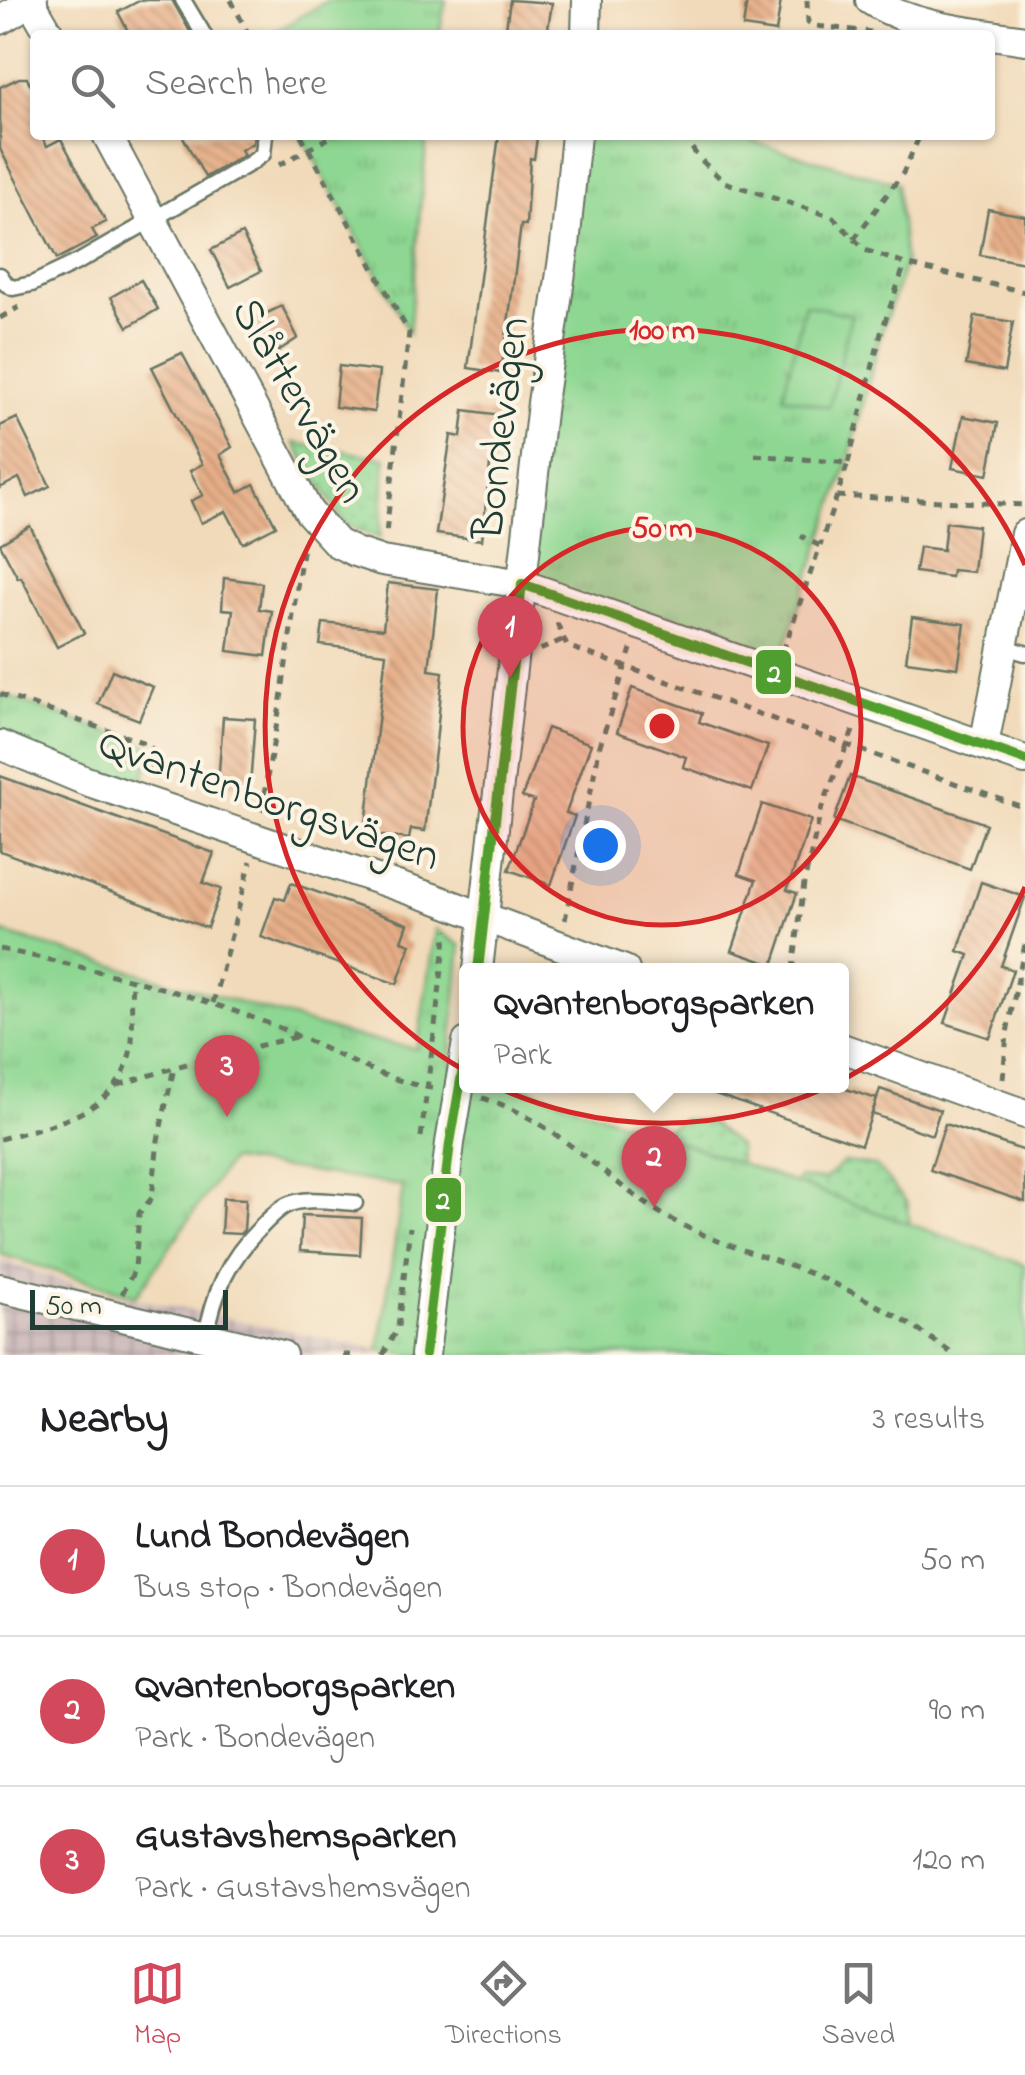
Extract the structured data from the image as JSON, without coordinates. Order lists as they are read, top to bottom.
{
  "streets": {
    "street": ["Slåttervägen", "Bondevägen", "Qvantenborgsvägen"]
  },
  "crossings": [
    ["Slåttervägen", "Bondevägen"],
    ["Bondevägen", "Qvantenborgsvägen"]
  ],
  "lines": ["transit line 2"],
  "scale_bar": "50 m",
  "page": {
    "search": "Search here",
    "pins": ["1", "3", "2"],
    "popup": ["Qvantenborgsparken", "Park"],
    "scale": "50 m",
    "heading": ["Nearby", "3 results"],
    "list": [
      {
        "mark": "1",
        "name": "Lund Bondevägen",
        "note": "Bus stop · Bondevägen",
        "value": "50 m"
      },
      {
        "mark": "2",
        "name": "Qvantenborgsparken",
        "note": "Park · Bondevägen",
        "value": "90 m"
      },
      {
        "mark": "3",
        "name": "Gustavshemsparken",
        "note": "Park · Gustavshemsvägen",
        "value": "120 m"
      }
    ],
    "nav": ["Map", "Directions", "Saved"]
  },
  "rings": ["100 m", "50 m"]
}
